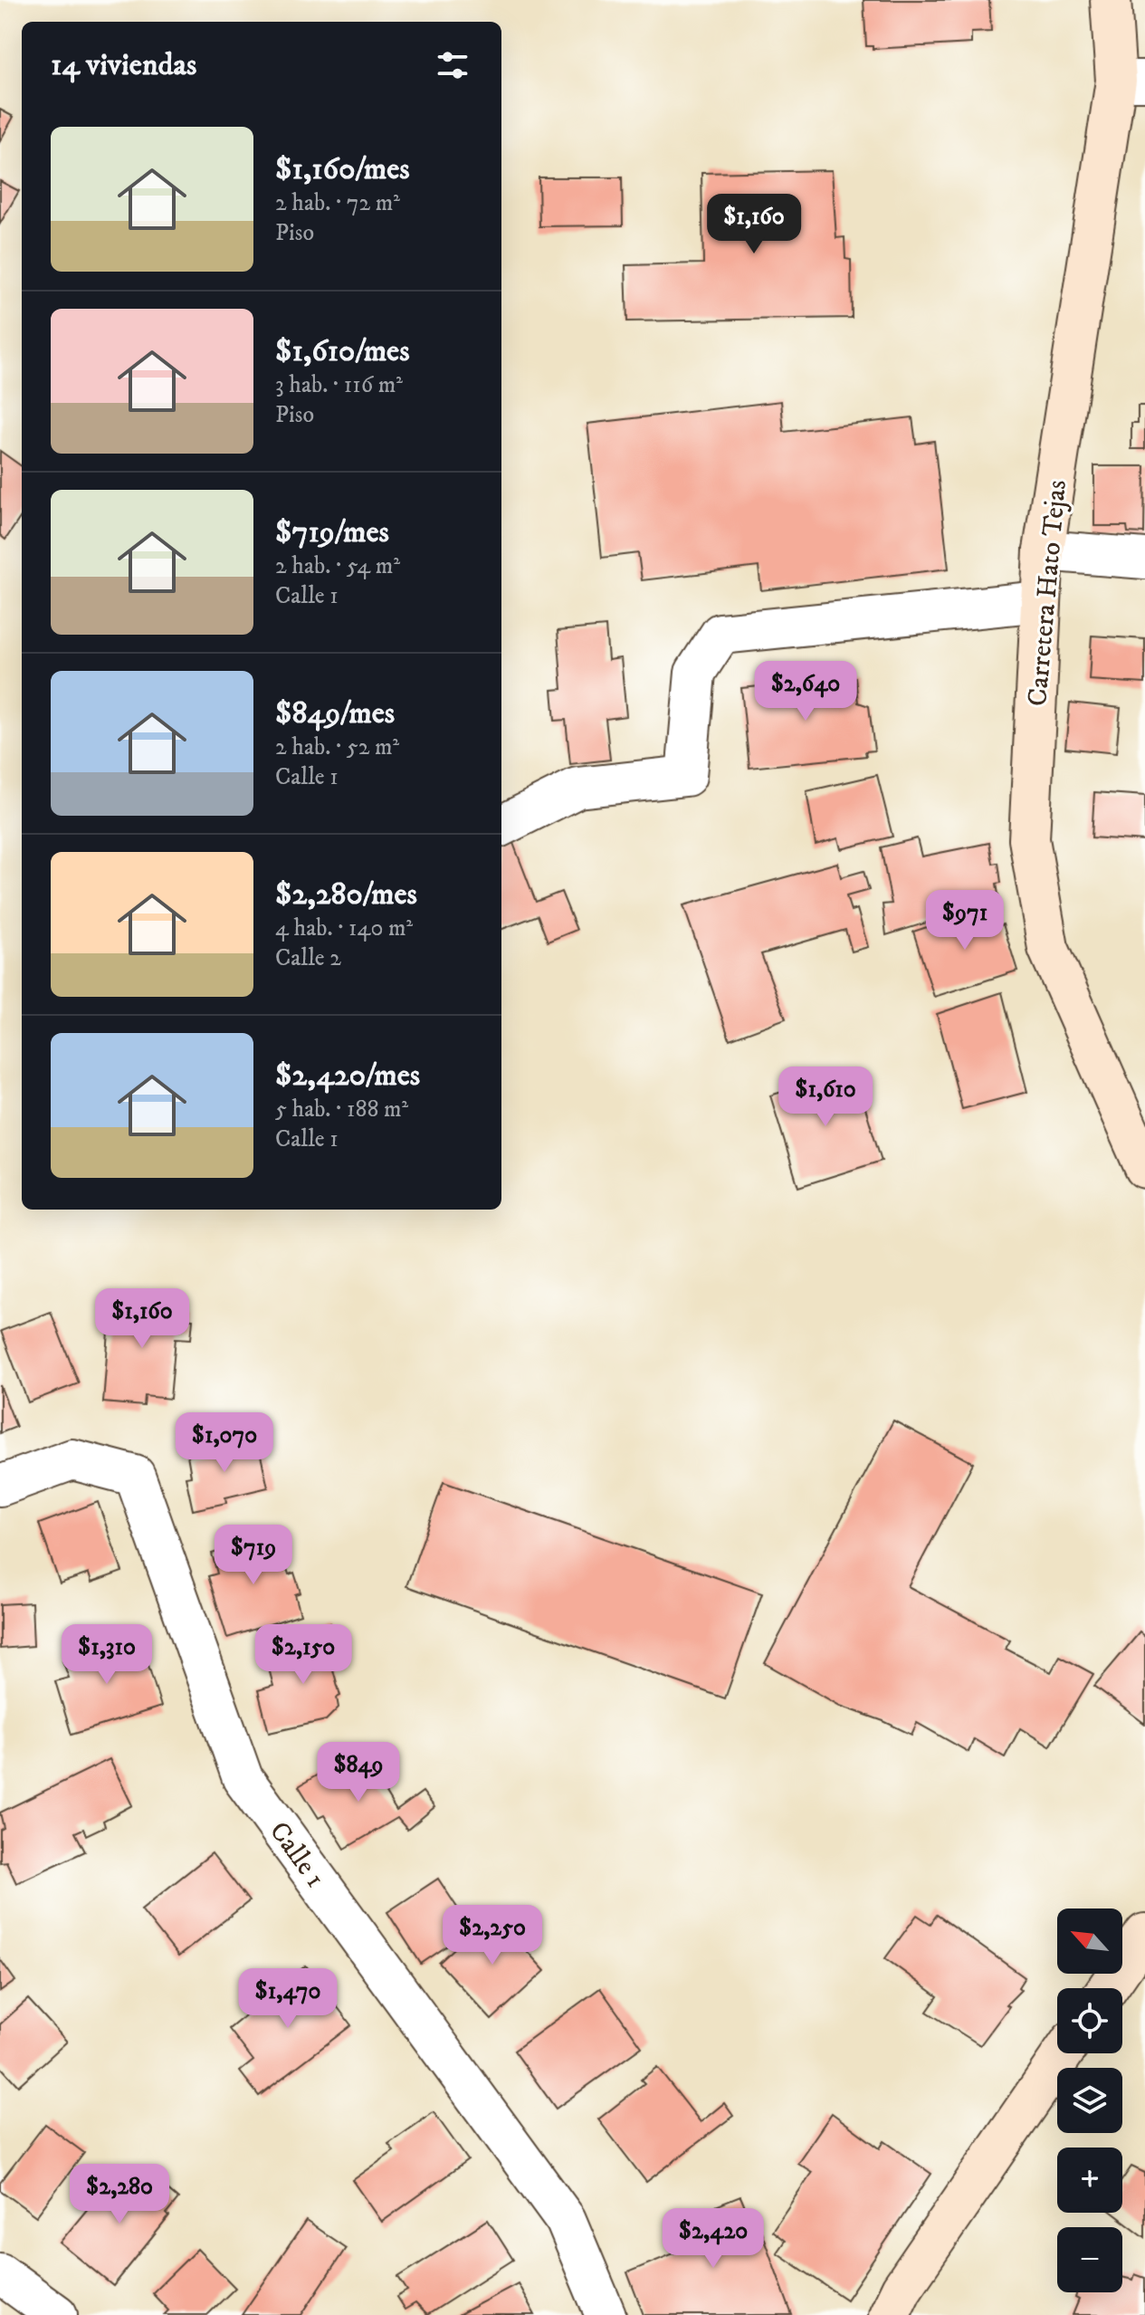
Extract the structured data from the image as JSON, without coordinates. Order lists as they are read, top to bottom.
{
  "streets": {
    "street": ["Carretera Hato Tejas", "Calle 1"]
  },
  "north": "top left",
  "page": {
    "heading": "14 viviendas",
    "list": [
      {
        "name": "$1,160/mes",
        "note": "2 hab. · 72 m² · Piso"
      },
      {
        "name": "$1,610/mes",
        "note": "3 hab. · 116 m² · Piso"
      },
      {
        "name": "$719/mes",
        "note": "2 hab. · 54 m² · Calle 1"
      },
      {
        "name": "$849/mes",
        "note": "2 hab. · 52 m² · Calle 1"
      },
      {
        "name": "$2,280/mes",
        "note": "4 hab. · 140 m² · Calle 2"
      },
      {
        "name": "$2,420/mes",
        "note": "5 hab. · 188 m² · Calle 1"
      }
    ],
    "price": [
      "$1,160",
      "$2,640",
      "$971",
      "$1,610",
      "$1,160",
      "$1,070",
      "$719",
      "$1,310",
      "$2,150",
      "$849",
      "$2,250",
      "$1,470",
      "$2,280",
      "$2,420"
    ],
    "map_buttons": ["+", "−"]
  }
}
